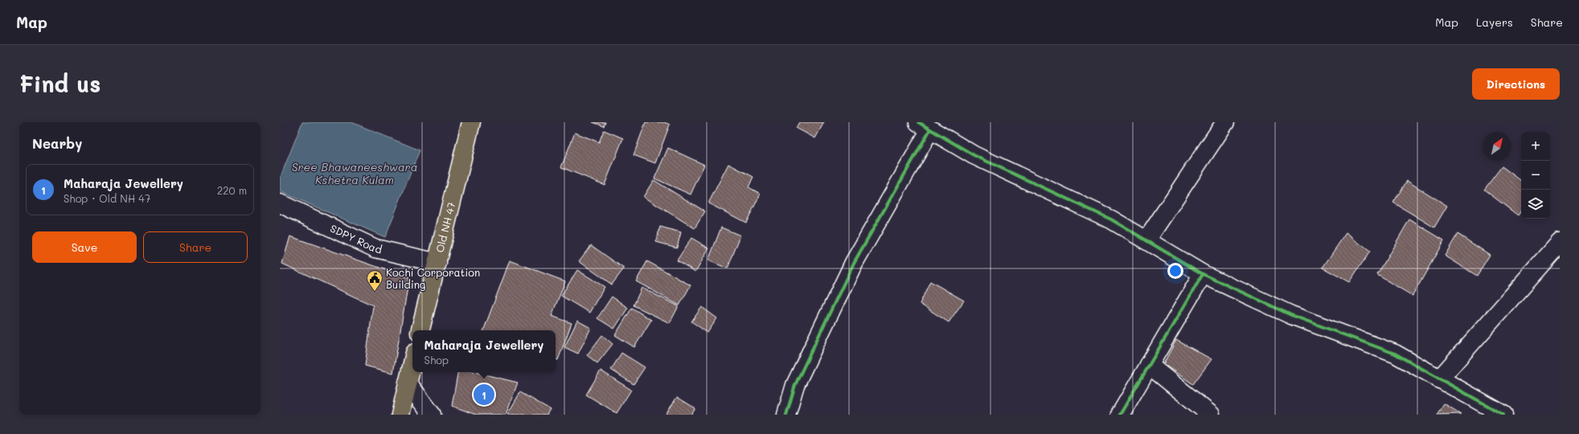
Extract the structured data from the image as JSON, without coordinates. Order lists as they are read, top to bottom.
{
  "streets": {
    "main road": ["Old NH 47"],
    "street": ["SDPY Road"]
  },
  "crossings": [
    ["Old NH 47", "SDPY Road"]
  ],
  "water": ["Sree Bhawaneeshwara Kshetra Kulam"],
  "places": {
    "public building": ["Kochi Corporation Building"]
  },
  "north": "top right",
  "page": {
    "header": "Map",
    "nav": ["Map", "Layers", "Share"],
    "buttons": [
      "Directions",
      ["Save", "Share"]
    ],
    "title": "Find us",
    "heading": "Nearby",
    "map_buttons": ["+", "−"],
    "list": [
      {
        "mark": "1",
        "name": "Maharaja Jewellery",
        "note": "Shop · Old NH 47",
        "value": "220 m"
      }
    ],
    "popup": ["Maharaja Jewellery", "Shop"],
    "pins": "1"
  }
}
